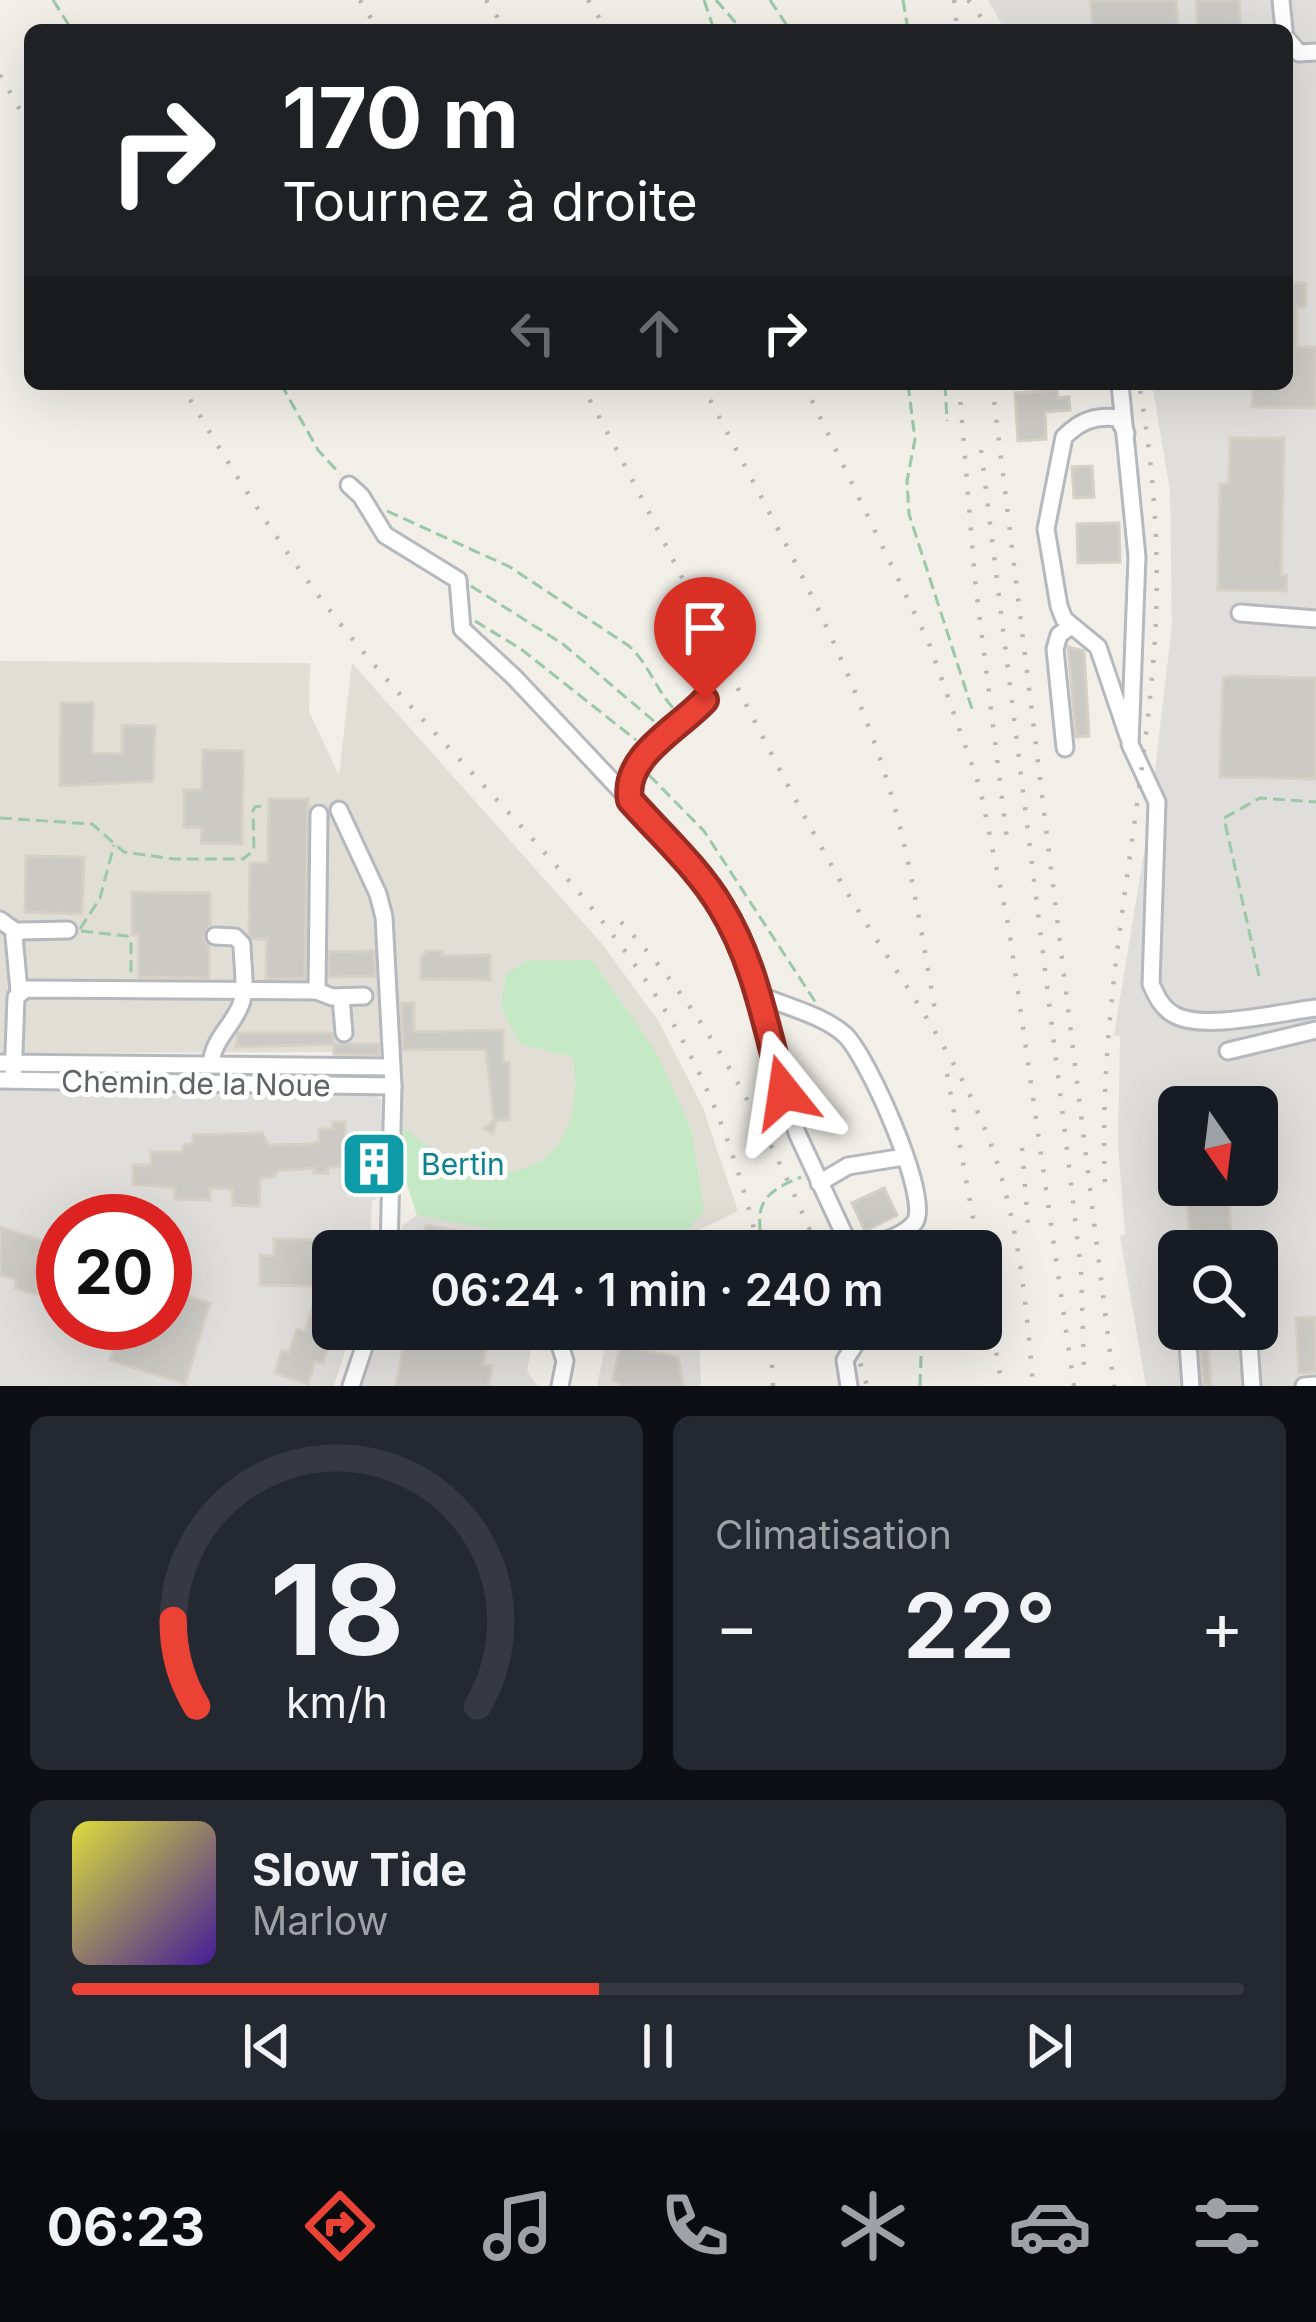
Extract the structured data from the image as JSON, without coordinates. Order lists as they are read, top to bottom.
{
  "streets": {
    "street": ["Chemin de la Noue"]
  },
  "places": {
    "building": ["Bertin"]
  },
  "north": "bottom",
  "page": {
    "turn": ["170 m", "Tournez à droite"],
    "limit": "20",
    "trip": "06:24 · 1 min · 240 m",
    "tile": "Climatisation",
    "heat": ["−", "22°", "+"],
    "song": ["Slow Tide", "Marlow"],
    "tabs": "06:23",
    "gauge": ["18", "km/h"]
  }
}
